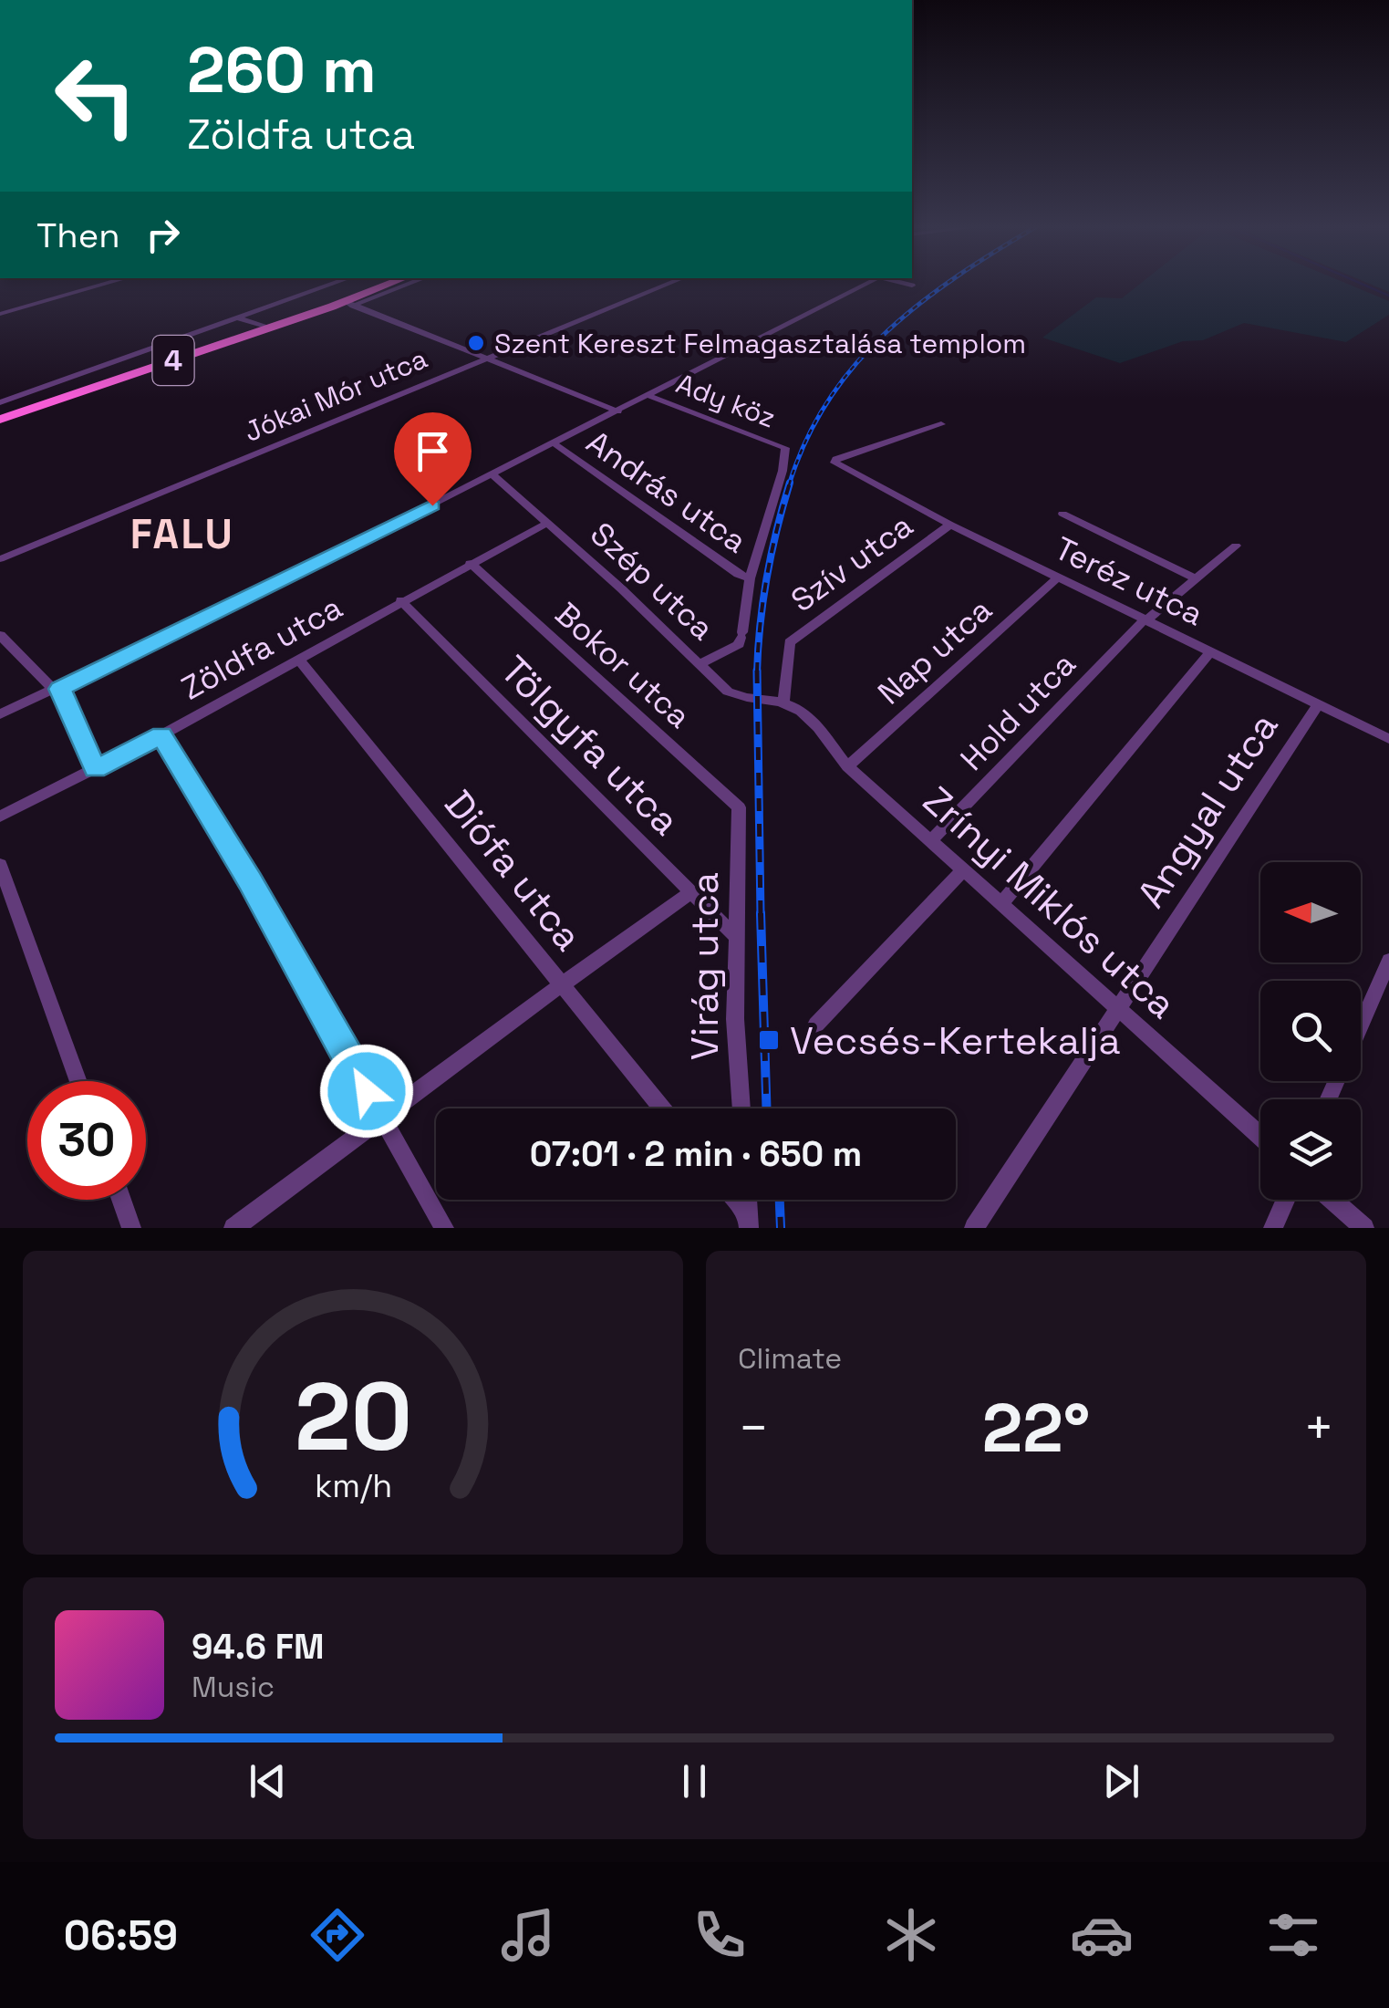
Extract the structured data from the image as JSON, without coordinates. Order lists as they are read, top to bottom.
{
  "streets": {
    "main road": ["4"],
    "street": [
      "Jókai Mór utca",
      "Ady köz",
      "András utca",
      "Szív utca",
      "Szép utca",
      "Teréz utca",
      "Zöldfa utca",
      "Nap utca",
      "Bokor utca",
      "Hold utca",
      "Tölgyfa utca",
      "Angyal utca",
      "Diófa utca",
      "Zrínyi Miklós utca",
      "Virág utca"
    ]
  },
  "crossings": [
    ["Ady köz", "András utca"],
    ["Szív utca", "Szép utca"],
    ["Szív utca", "Teréz utca"],
    ["Szív utca", "Zrínyi Miklós utca"],
    ["Szép utca", "Zöldfa utca"],
    ["Szép utca", "Zrínyi Miklós utca"],
    ["Teréz utca", "Nap utca"],
    ["Teréz utca", "Hold utca"],
    ["Teréz utca", "Angyal utca"],
    ["Zöldfa utca", "Bokor utca"],
    ["Zöldfa utca", "Tölgyfa utca"],
    ["Zöldfa utca", "Diófa utca"],
    ["Nap utca", "Zrínyi Miklós utca"],
    ["Bokor utca", "Virág utca"],
    ["Hold utca", "Zrínyi Miklós utca"],
    ["Tölgyfa utca", "Virág utca"],
    ["Angyal utca", "Zrínyi Miklós utca"]
  ],
  "districts": ["FALU"],
  "places": {
    "other": ["Szent Kereszt Felmagasztalása templom"],
    "transit": ["Vecsés-Kertekalja"]
  },
  "north": "left",
  "page": {
    "turn": ["260 m", "Zöldfa utca"],
    "then": "Then",
    "limit": "30",
    "trip": "07:01 · 2 min · 650 m",
    "tile": "Climate",
    "heat": ["−", "22°", "+"],
    "song": ["94.6 FM", "Music"],
    "tabs": "06:59",
    "gauge": ["20", "km/h"]
  }
}
